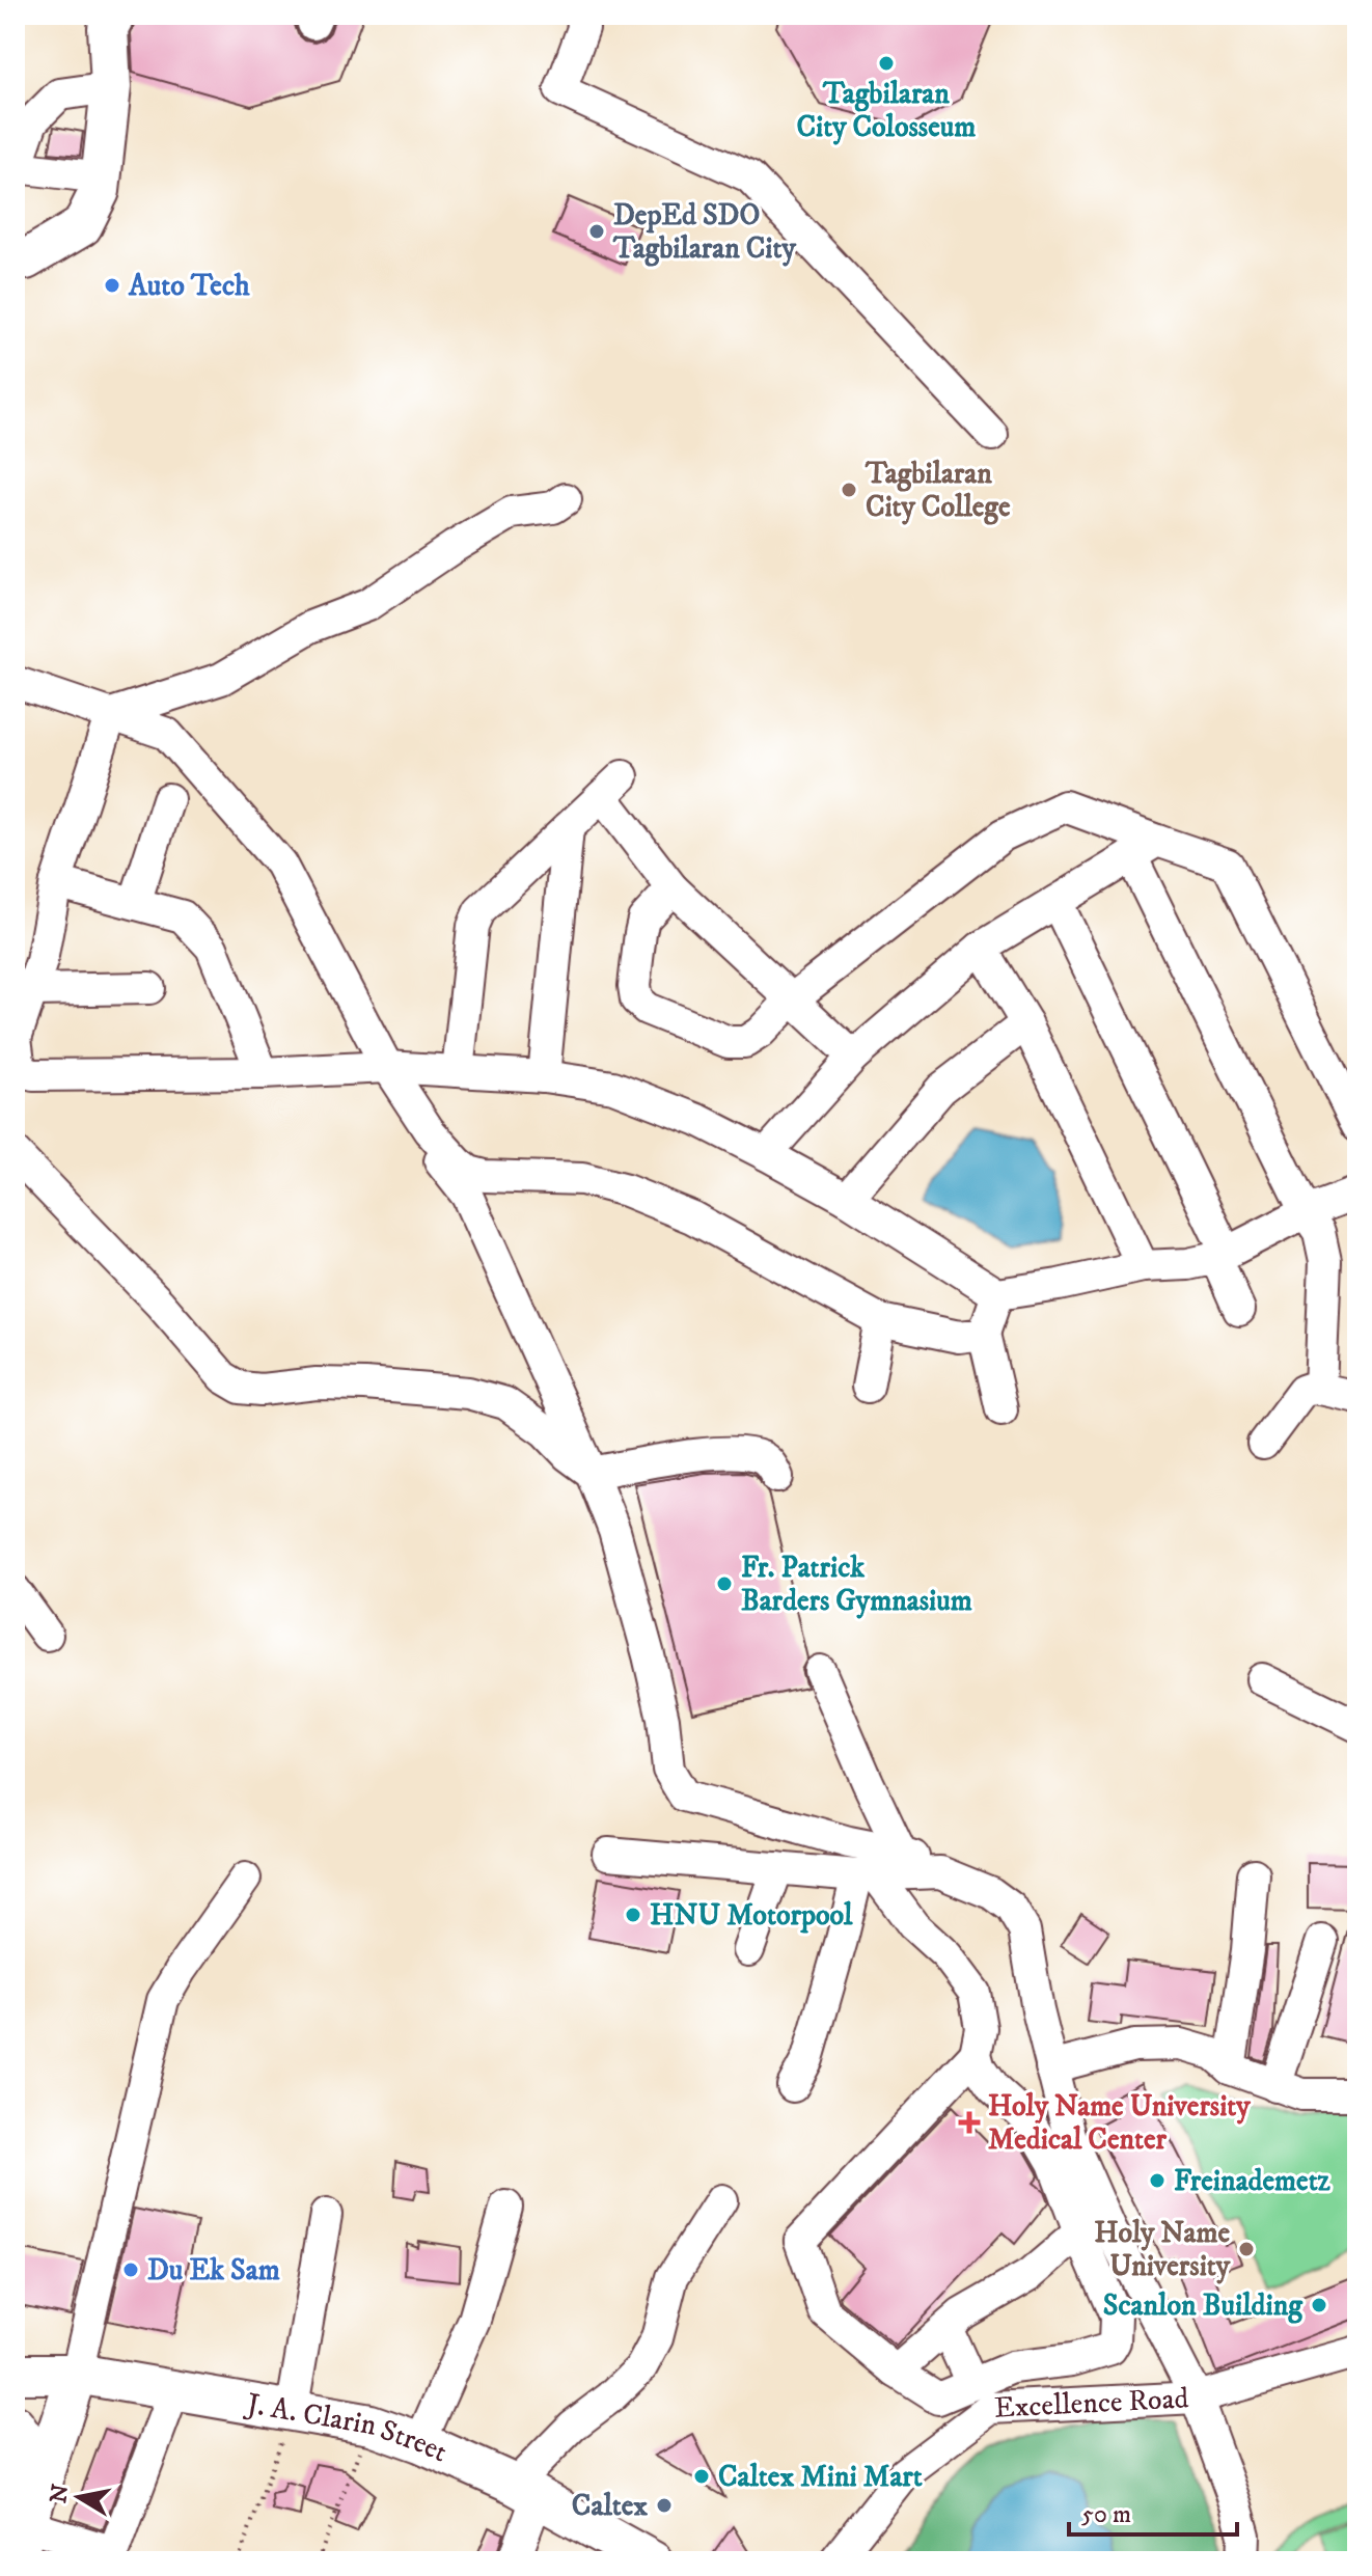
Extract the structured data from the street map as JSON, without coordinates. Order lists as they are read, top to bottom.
{
  "streets": {
    "main road": ["J. A. Clarin Street"],
    "street": ["Excellence Road"]
  },
  "places": {
    "other": [
      "Tagbilaran City Colosseum",
      "DepEd SDO Tagbilaran City",
      "Auto Tech",
      "Tagbilaran City College",
      "Fr. Patrick Barders Gymnasium",
      "HNU Motorpool",
      "Freinademetz",
      "Holy Name University",
      "Du Ek Sam",
      "Scanlon Building",
      "Caltex Mini Mart",
      "Caltex"
    ],
    "health": ["Holy Name University Medical Center"]
  },
  "scale_bar": "50 m",
  "north": "left"
}
